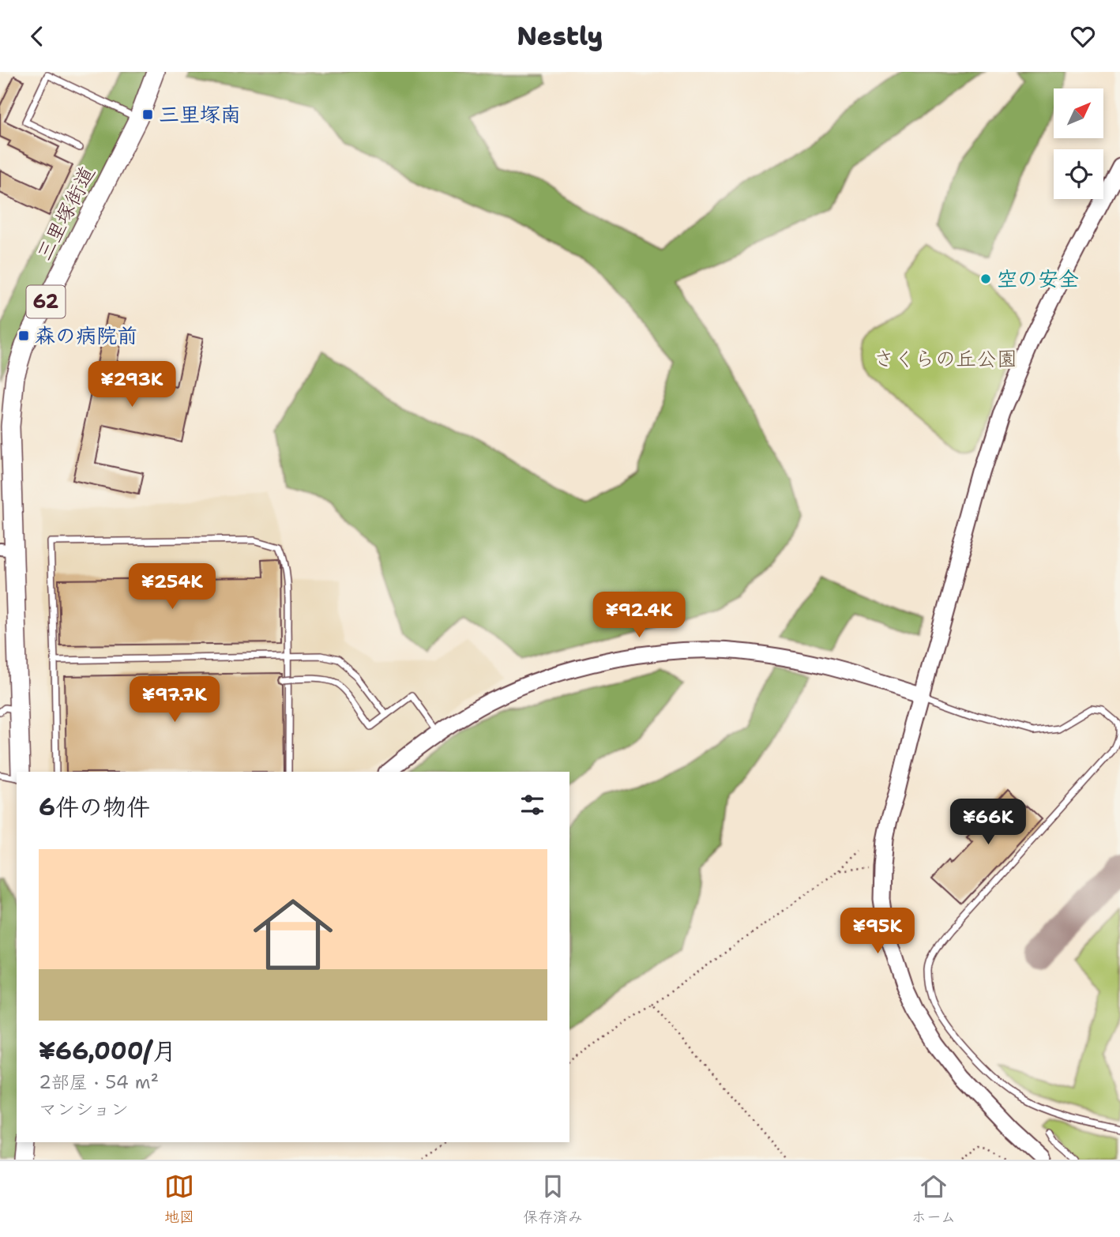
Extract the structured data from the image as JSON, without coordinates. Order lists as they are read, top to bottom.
{
  "streets": {
    "main road": ["三里塚街道", "62"]
  },
  "parks": ["さくらの丘公園"],
  "places": {
    "transit": ["三里塚南", "森の病院前"],
    "other": ["空の安全"]
  },
  "north": "top right",
  "page": {
    "header": "Nestly",
    "price": [
      "¥293K",
      "¥254K",
      "¥92.4K",
      "¥97.7K",
      "¥66K",
      "¥95K"
    ],
    "heading": "6件の物件",
    "list": [
      {
        "name": "¥66,000/月",
        "note": "2部屋 · 54 m² · マンション"
      }
    ],
    "tabs": ["地図", "保存済み", "ホーム"]
  }
}
